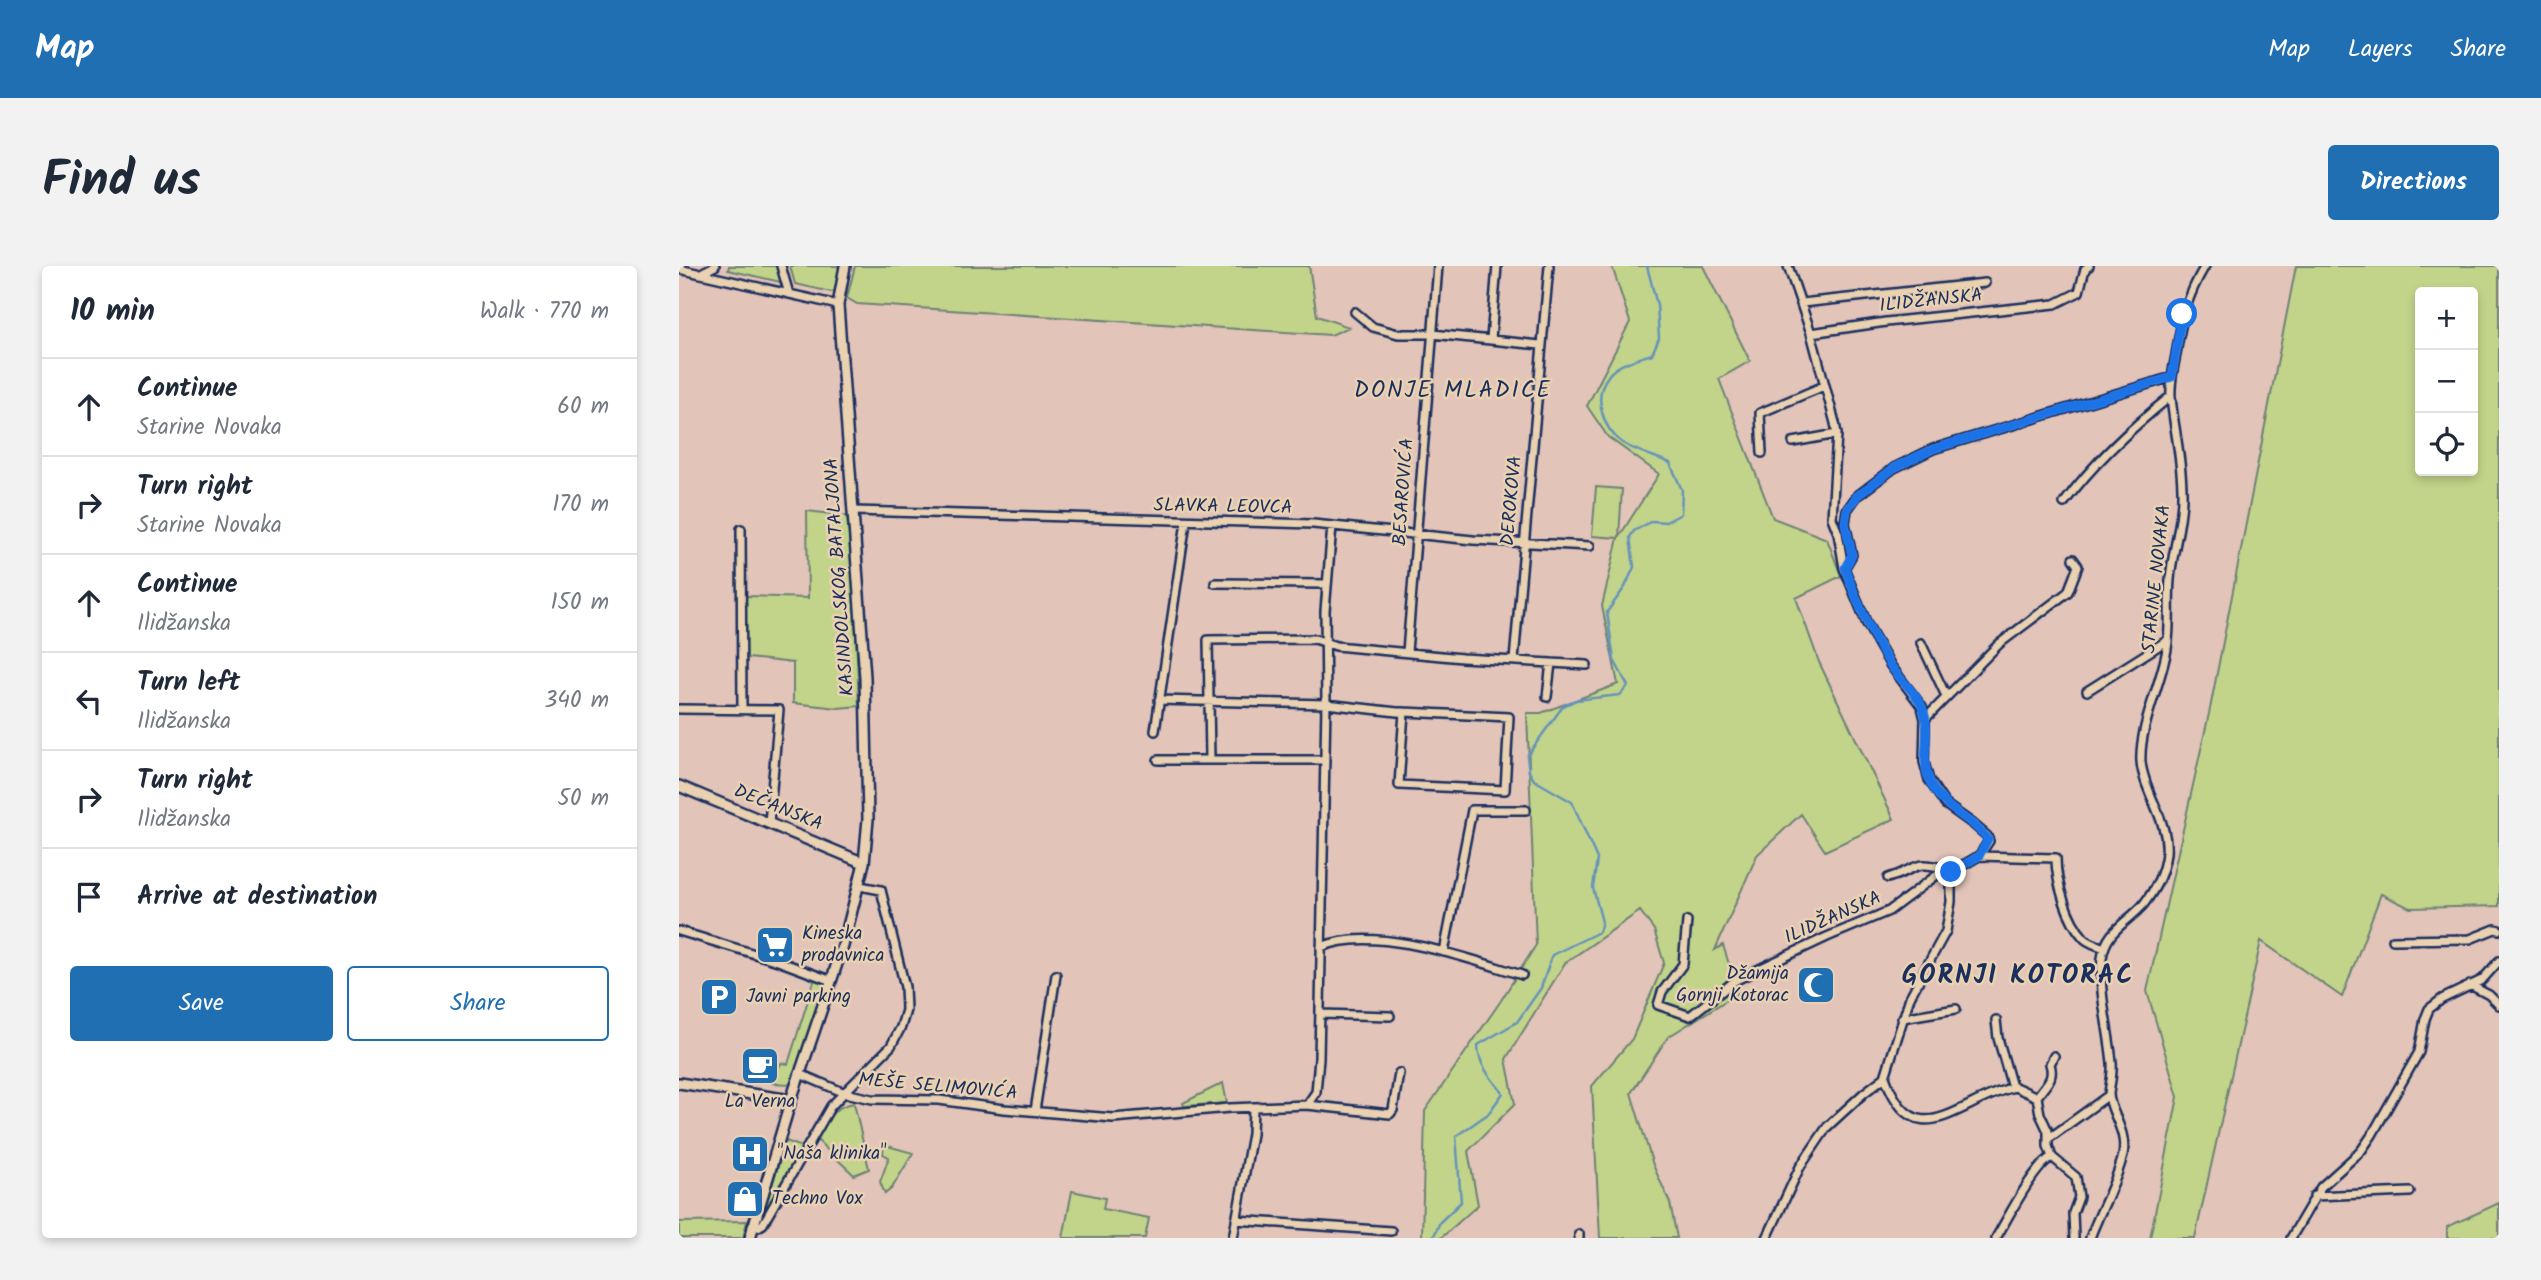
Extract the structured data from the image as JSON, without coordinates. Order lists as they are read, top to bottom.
{
  "streets": {
    "street": [
      "ILIDŽANSKA",
      "BESAROVIĆA",
      "DEROKOVA",
      "SLAVKA LEOVCA",
      "KASINDOLSKOG BATALJONA",
      "STARINE NOVAKA",
      "DEČANSKA",
      "MEŠE SELIMOVIĆA"
    ]
  },
  "crossings": [
    ["ILIDŽANSKA", "STARINE NOVAKA"],
    ["BESAROVIĆA", "SLAVKA LEOVCA"],
    ["DEROKOVA", "SLAVKA LEOVCA"],
    ["SLAVKA LEOVCA", "KASINDOLSKOG BATALJONA"],
    ["KASINDOLSKOG BATALJONA", "DEČANSKA"],
    ["KASINDOLSKOG BATALJONA", "MEŠE SELIMOVIĆA"]
  ],
  "districts": ["DONJE MLADICE", "GORNJI KOTORAC"],
  "places": {
    "supermarket": ["Kineska prodavnica"],
    "mosque": ["Džamija Gornji Kotorac"],
    "parking": ["Javni parking"],
    "cafe": ["La Verna"],
    "hospital": ["\"Naša klinika\""],
    "shop": ["Techno Vox"]
  },
  "page": {
    "header": "Map",
    "nav": ["Map", "Layers", "Share"],
    "title": "Find us",
    "buttons": [
      "Directions",
      ["Save", "Share"]
    ],
    "heading": ["10 min", "Walk · 770 m"],
    "map_buttons": ["+", "−"],
    "list": [
      ["Continue", "Starine Novaka", "60 m"],
      ["Turn right", "Starine Novaka", "170 m"],
      ["Continue", "Ilidžanska", "150 m"],
      ["Turn left", "Ilidžanska", "340 m"],
      ["Turn right", "Ilidžanska", "50 m"],
      "Arrive at destination"
    ]
  }
}
